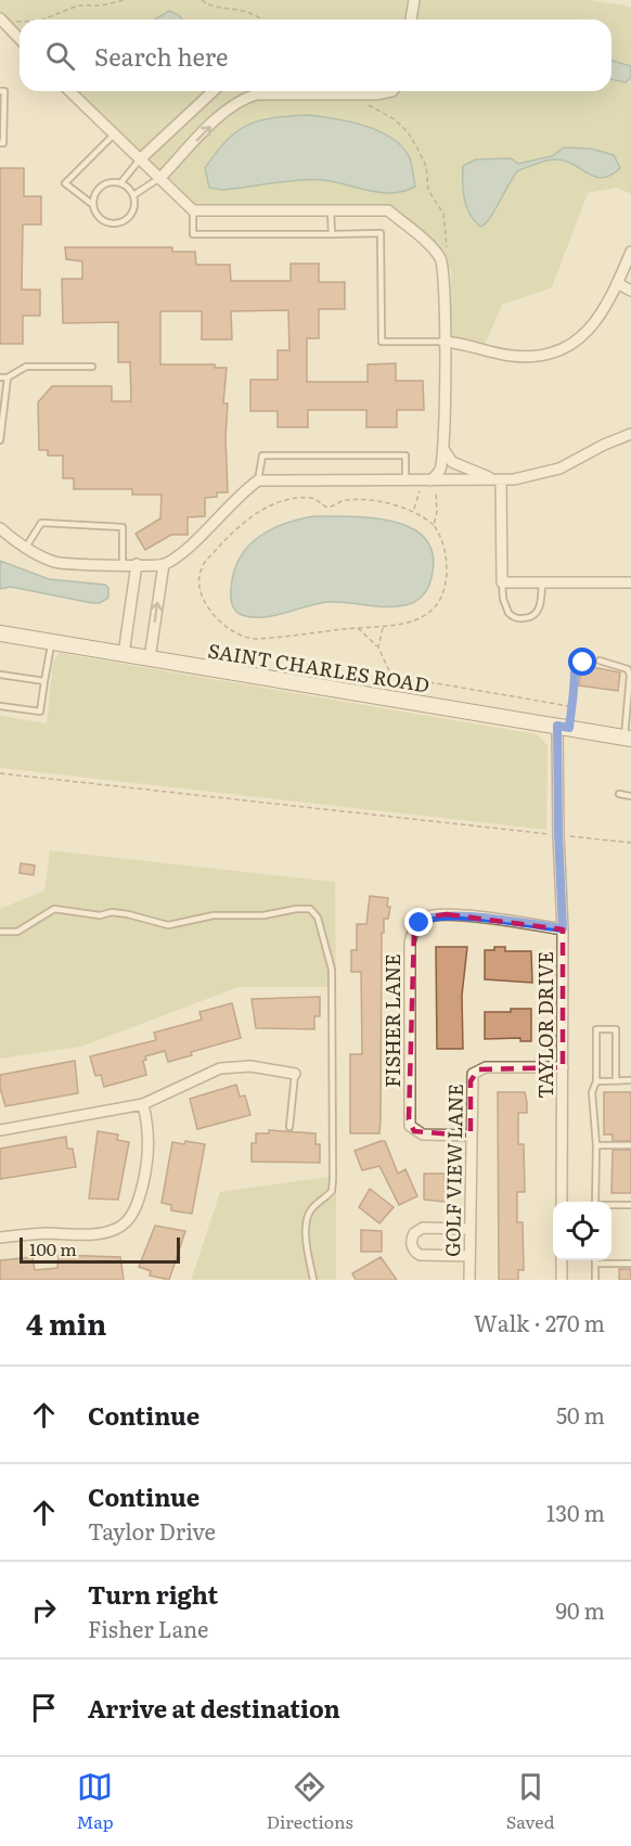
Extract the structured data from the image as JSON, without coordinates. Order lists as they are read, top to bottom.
{
  "streets": {
    "street": [
      "SAINT CHARLES ROAD",
      "FISHER LANE",
      "TAYLOR DRIVE",
      "GOLF VIEW LANE"
    ]
  },
  "crossings": [
    ["SAINT CHARLES ROAD", "TAYLOR DRIVE"],
    ["FISHER LANE", "TAYLOR DRIVE"],
    ["FISHER LANE", "GOLF VIEW LANE"],
    ["TAYLOR DRIVE", "GOLF VIEW LANE"]
  ],
  "scale_bar": "100 m",
  "page": {
    "search": "Search here",
    "scale": "100 m",
    "heading": ["4 min", "Walk · 270 m"],
    "list": [
      ["Continue", "50 m"],
      ["Continue", "Taylor Drive", "130 m"],
      ["Turn right", "Fisher Lane", "90 m"],
      "Arrive at destination"
    ],
    "nav": ["Map", "Directions", "Saved"]
  }
}
